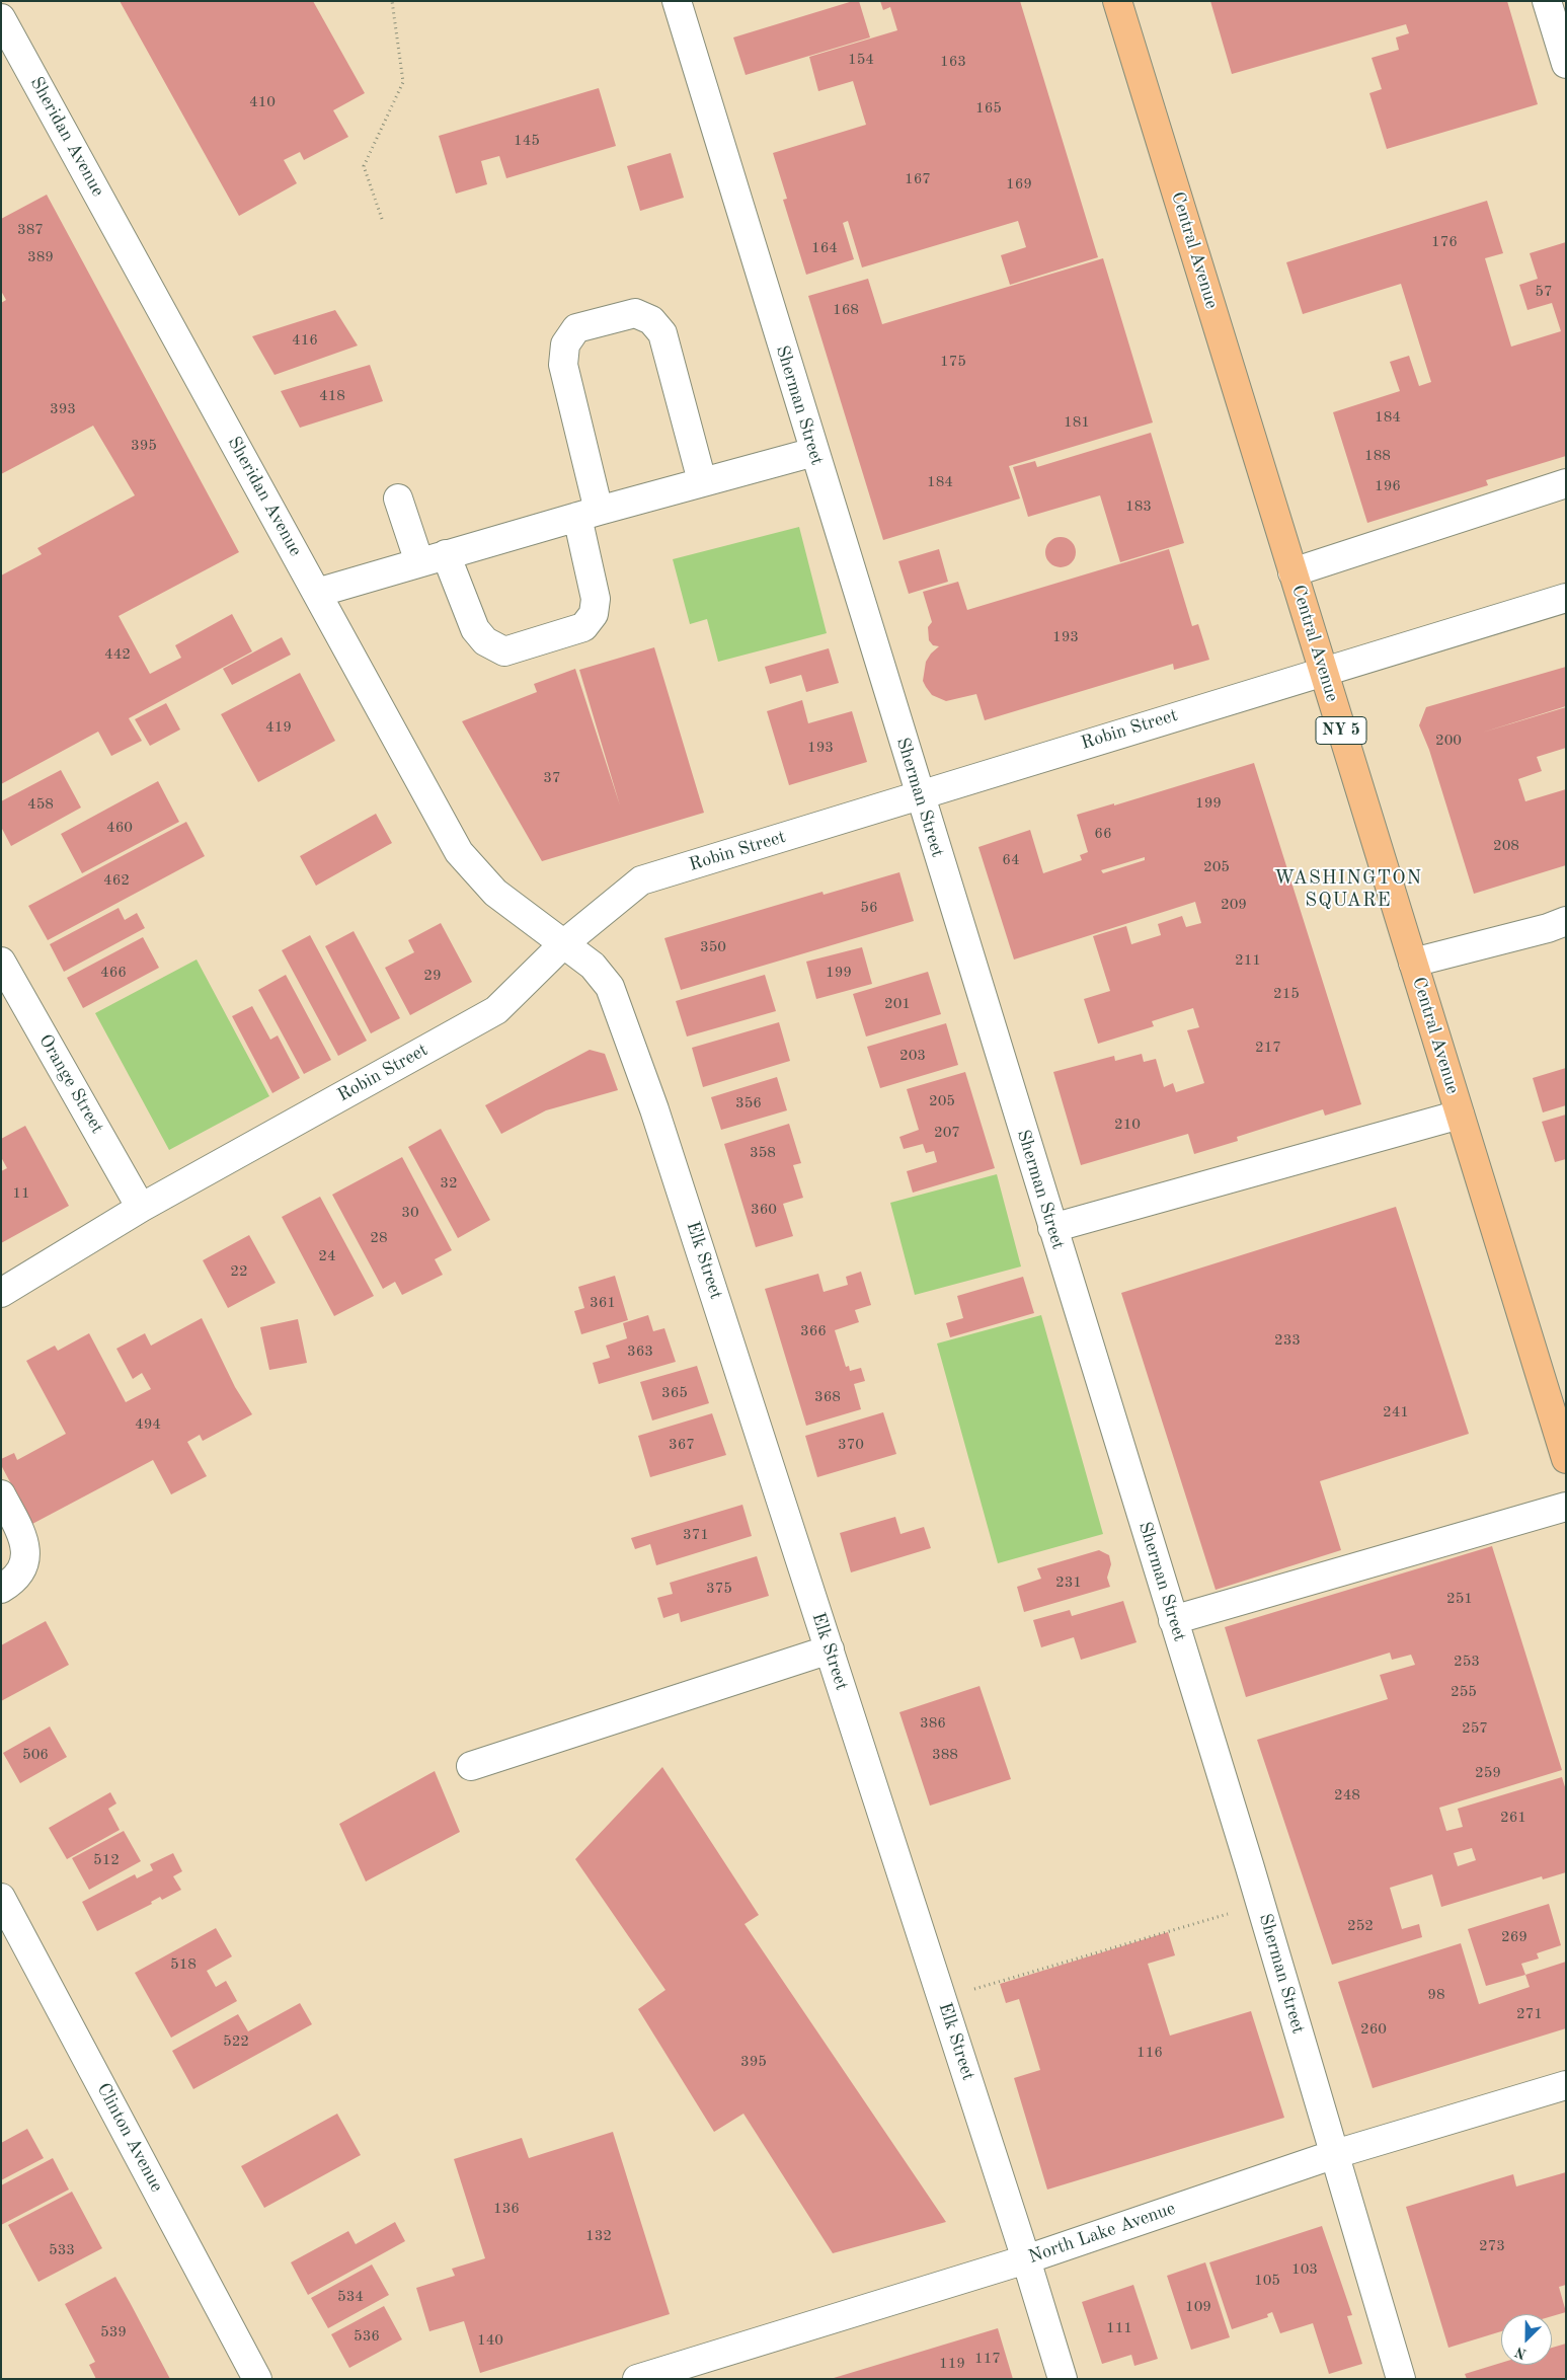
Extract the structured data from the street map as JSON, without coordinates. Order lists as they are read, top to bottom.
{
  "streets": {
    "main road": ["Central Avenue", "NY 5"],
    "street": [
      "Sheridan Avenue",
      "Sherman Street",
      "Robin Street",
      "Orange Street",
      "Elk Street",
      "Clinton Avenue",
      "North Lake Avenue"
    ]
  },
  "crossings": [
    ["Sheridan Avenue", "Robin Street"],
    ["Sheridan Avenue", "Elk Street"],
    ["Central Avenue", "Robin Street"],
    ["Sherman Street", "Robin Street"],
    ["Sherman Street", "North Lake Avenue"],
    ["Robin Street", "Orange Street"],
    ["Robin Street", "Elk Street"],
    ["Elk Street", "North Lake Avenue"]
  ],
  "districts": ["WASHINGTON SQUARE"],
  "house_numbers": [
    "154",
    "163",
    "410",
    "165",
    "145",
    "167",
    "169",
    "387",
    "176",
    "164",
    "389",
    "57",
    "168",
    "416",
    "175",
    "418",
    "393",
    "184",
    "181",
    "395",
    "188",
    "184",
    "196",
    "183",
    "193",
    "442",
    "419",
    "200",
    "193",
    "37",
    "199",
    "458",
    "460",
    "66",
    "208",
    "64",
    "205",
    "462",
    "209",
    "56",
    "350",
    "211",
    "466",
    "199",
    "29",
    "215",
    "201",
    "217",
    "203",
    "205",
    "356",
    "210",
    "207",
    "358",
    "32",
    "11",
    "360",
    "30",
    "28",
    "24",
    "22",
    "361",
    "366",
    "233",
    "363",
    "365",
    "368",
    "241",
    "494",
    "367",
    "370",
    "371",
    "231",
    "375",
    "251",
    "253",
    "255",
    "386",
    "257",
    "506",
    "388",
    "259",
    "248",
    "261",
    "512",
    "252",
    "269",
    "518",
    "98",
    "271",
    "260",
    "522",
    "116",
    "395",
    "136",
    "132",
    "273",
    "533",
    "103",
    "105",
    "534",
    "109",
    "111",
    "539",
    "536",
    "140",
    "117",
    "119"
  ],
  "north": "bottom left"
}
